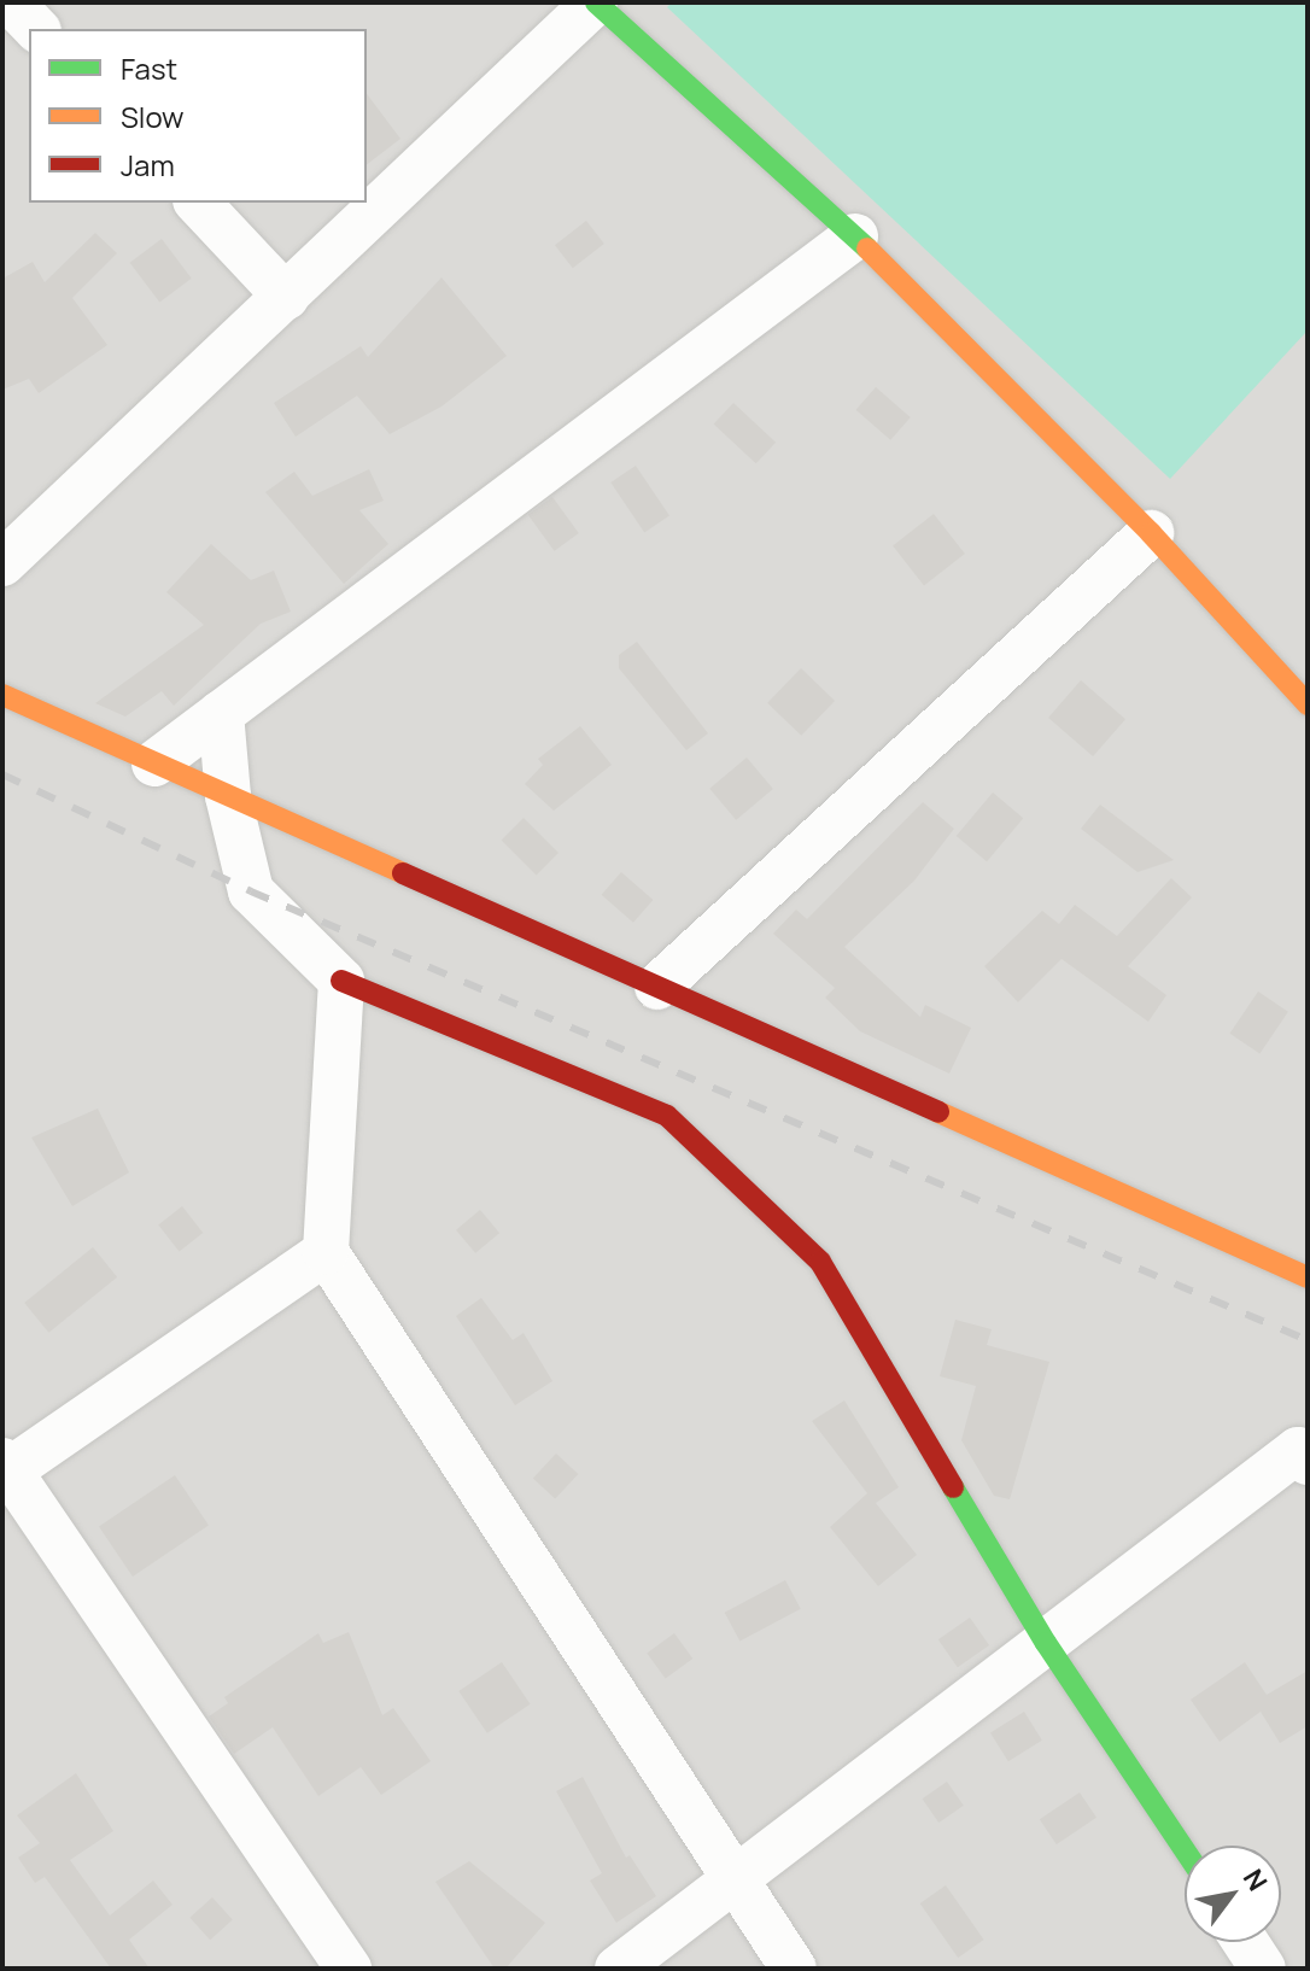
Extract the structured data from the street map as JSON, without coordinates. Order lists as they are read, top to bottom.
{
  "legend": ["Fast", "Slow", "Jam"],
  "north": "top right"
}
